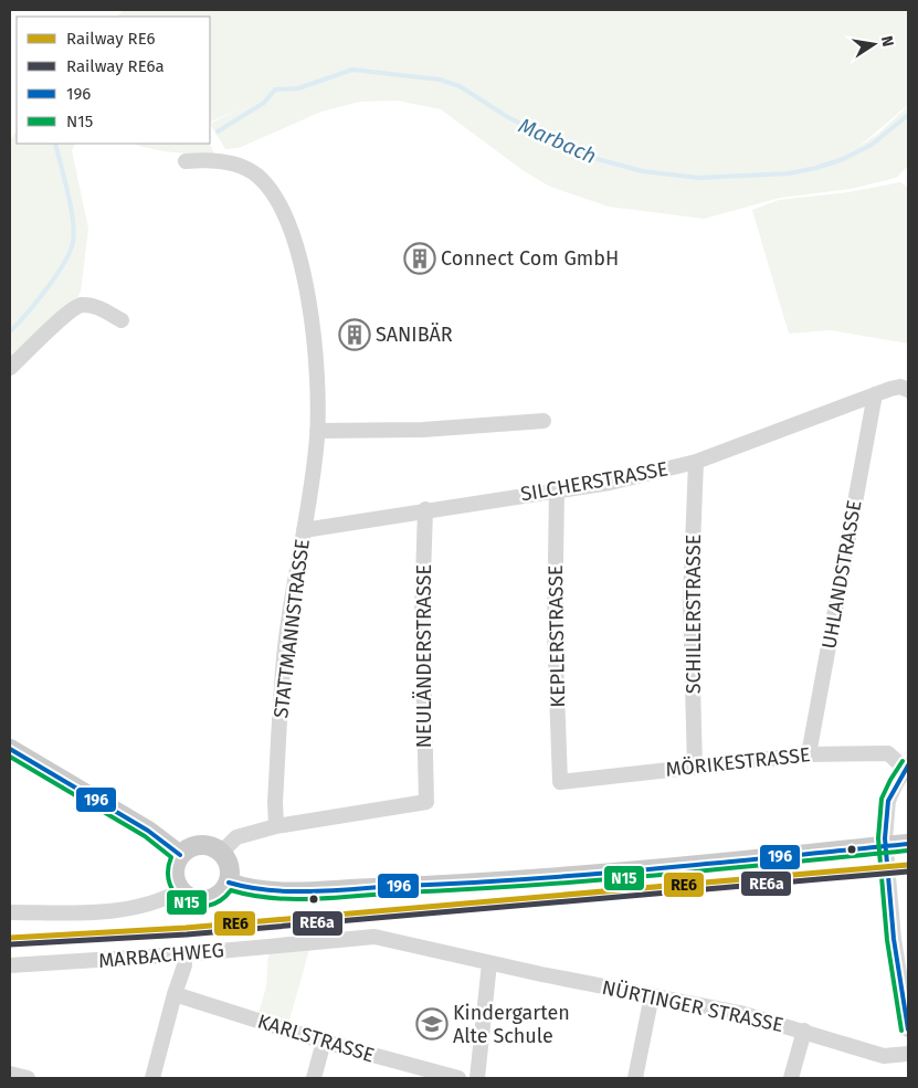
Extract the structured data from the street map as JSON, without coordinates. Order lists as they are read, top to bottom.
{
  "streets": {
    "street": [
      "SILCHERSTRASSE",
      "UHLANDSTRASSE",
      "SCHILLERSTRASSE",
      "STATTMANNSTRASSE",
      "KEPLERSTRASSE",
      "NEULÄNDERSTRASSE",
      "MÖRIKESTRASSE",
      "MARBACHWEG",
      "NÜRTINGER STRASSE",
      "KARLSTRASSE"
    ]
  },
  "crossings": [
    ["SILCHERSTRASSE", "UHLANDSTRASSE"],
    ["SILCHERSTRASSE", "SCHILLERSTRASSE"],
    ["SILCHERSTRASSE", "STATTMANNSTRASSE"],
    ["SILCHERSTRASSE", "KEPLERSTRASSE"],
    ["SILCHERSTRASSE", "NEULÄNDERSTRASSE"],
    ["UHLANDSTRASSE", "MÖRIKESTRASSE"],
    ["SCHILLERSTRASSE", "MÖRIKESTRASSE"],
    ["STATTMANNSTRASSE", "NEULÄNDERSTRASSE"],
    ["KEPLERSTRASSE", "MÖRIKESTRASSE"],
    ["MARBACHWEG", "NÜRTINGER STRASSE"]
  ],
  "water": ["Marbach"],
  "places": {
    "building": ["Connect Com GmbH", "SANIBÄR"],
    "school or university": ["Kindergarten Alte Schule"]
  },
  "lines": [
    "transit line 196",
    "transit line N15",
    "rail line RE6",
    "rail line RE6a"
  ],
  "legend": [
    "Railway RE6",
    "Railway RE6a",
    "196",
    "N15"
  ],
  "north": "right"
}
